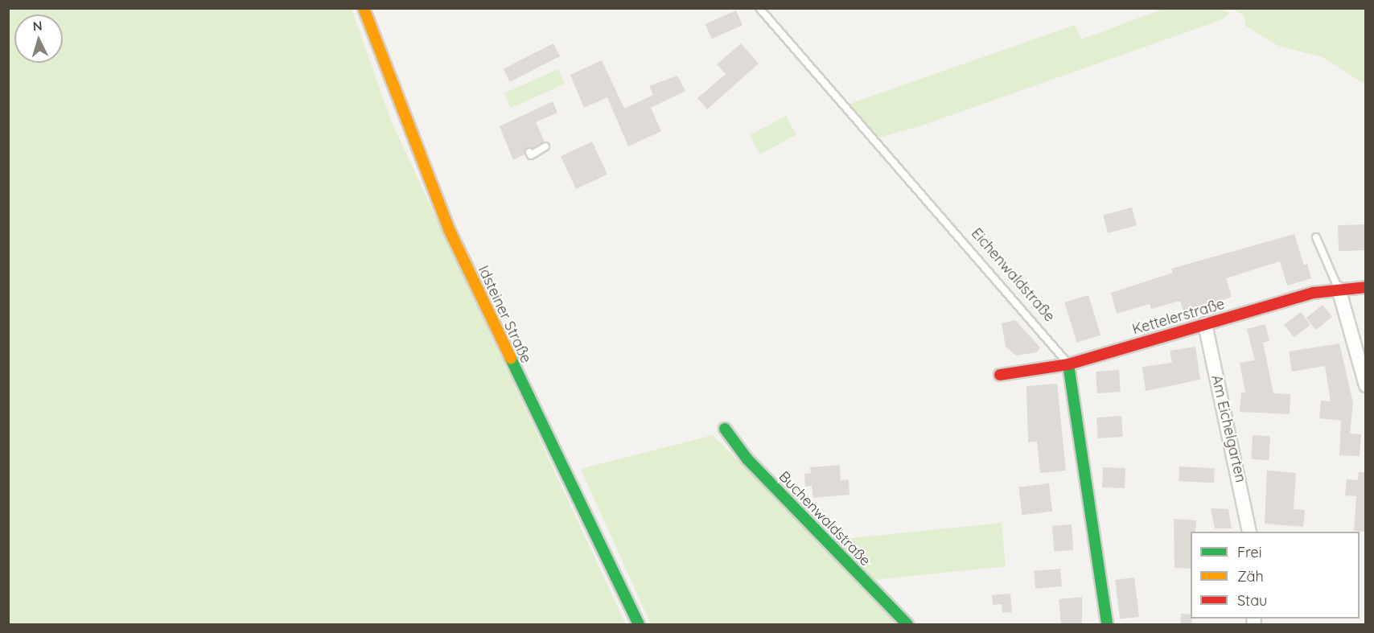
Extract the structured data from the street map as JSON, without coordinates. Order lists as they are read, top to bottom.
{
  "streets": {
    "street": [
      "Idsteiner Straße",
      "Kettelerstraße",
      "Am Eichelgarten",
      "Buchenwaldstraße"
    ],
    "lane": ["Eichenwaldstraße"]
  },
  "crossings": [
    ["Eichenwaldstraße", "Kettelerstraße"],
    ["Kettelerstraße", "Am Eichelgarten"]
  ],
  "legend": ["Frei", "Zäh", "Stau"],
  "north": "top"
}
